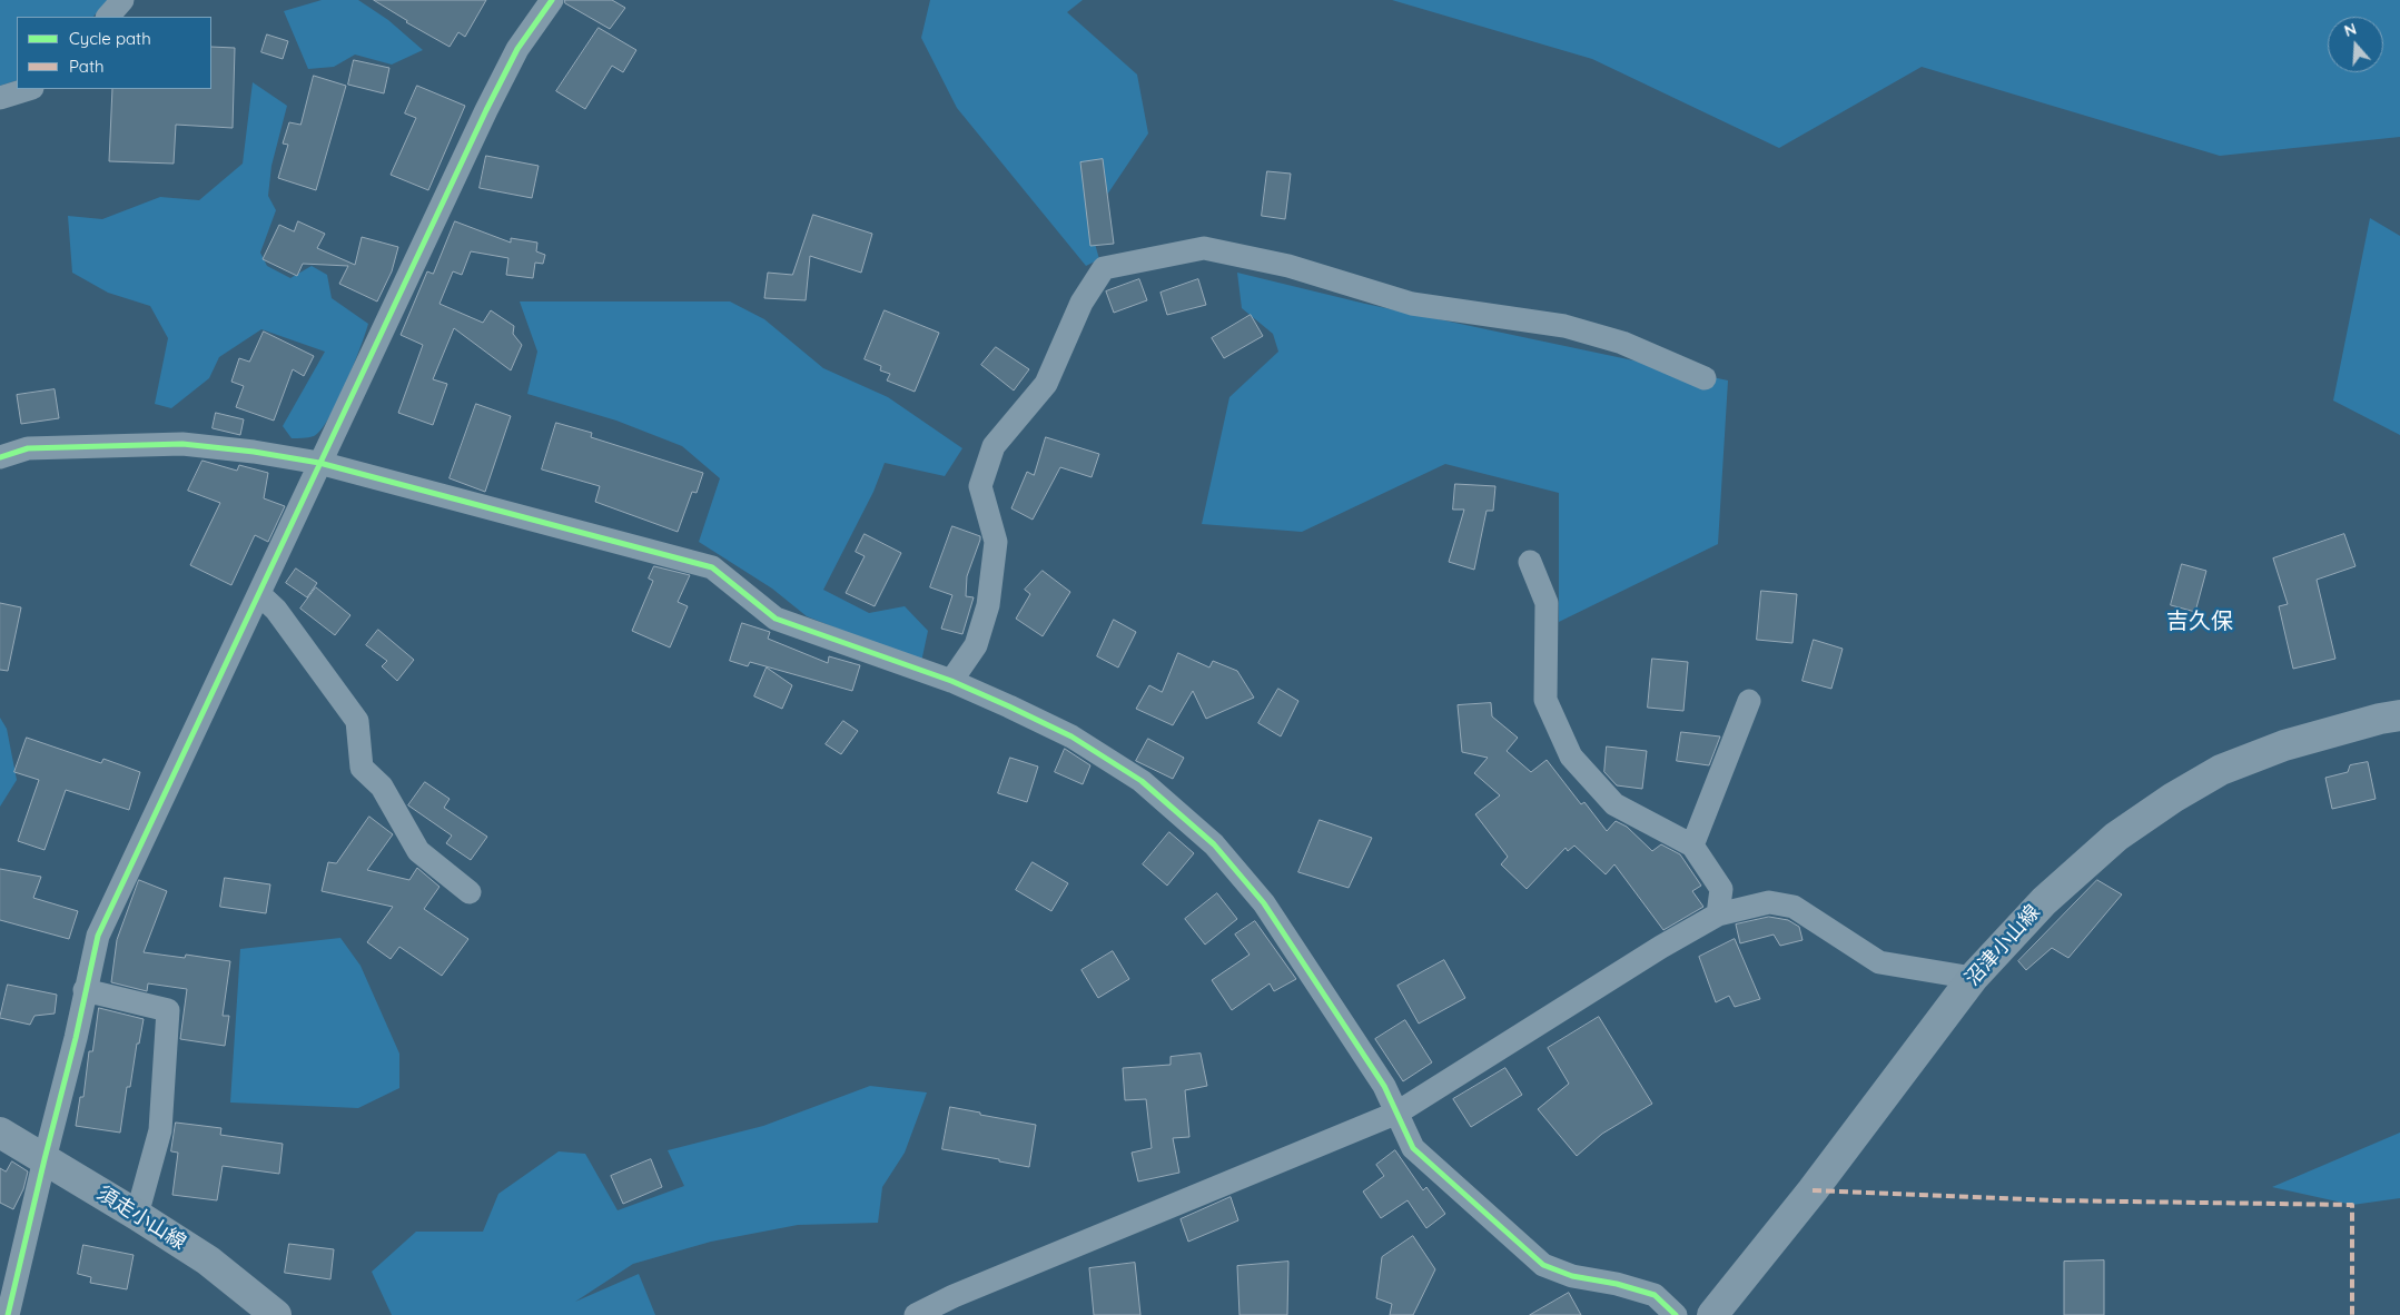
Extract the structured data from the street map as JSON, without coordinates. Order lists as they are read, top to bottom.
{
  "streets": {
    "main road": ["沼津小山線", "須走小山線"]
  },
  "districts": ["吉久保"],
  "legend": ["Cycle path", "Path"],
  "north": "top"
}
